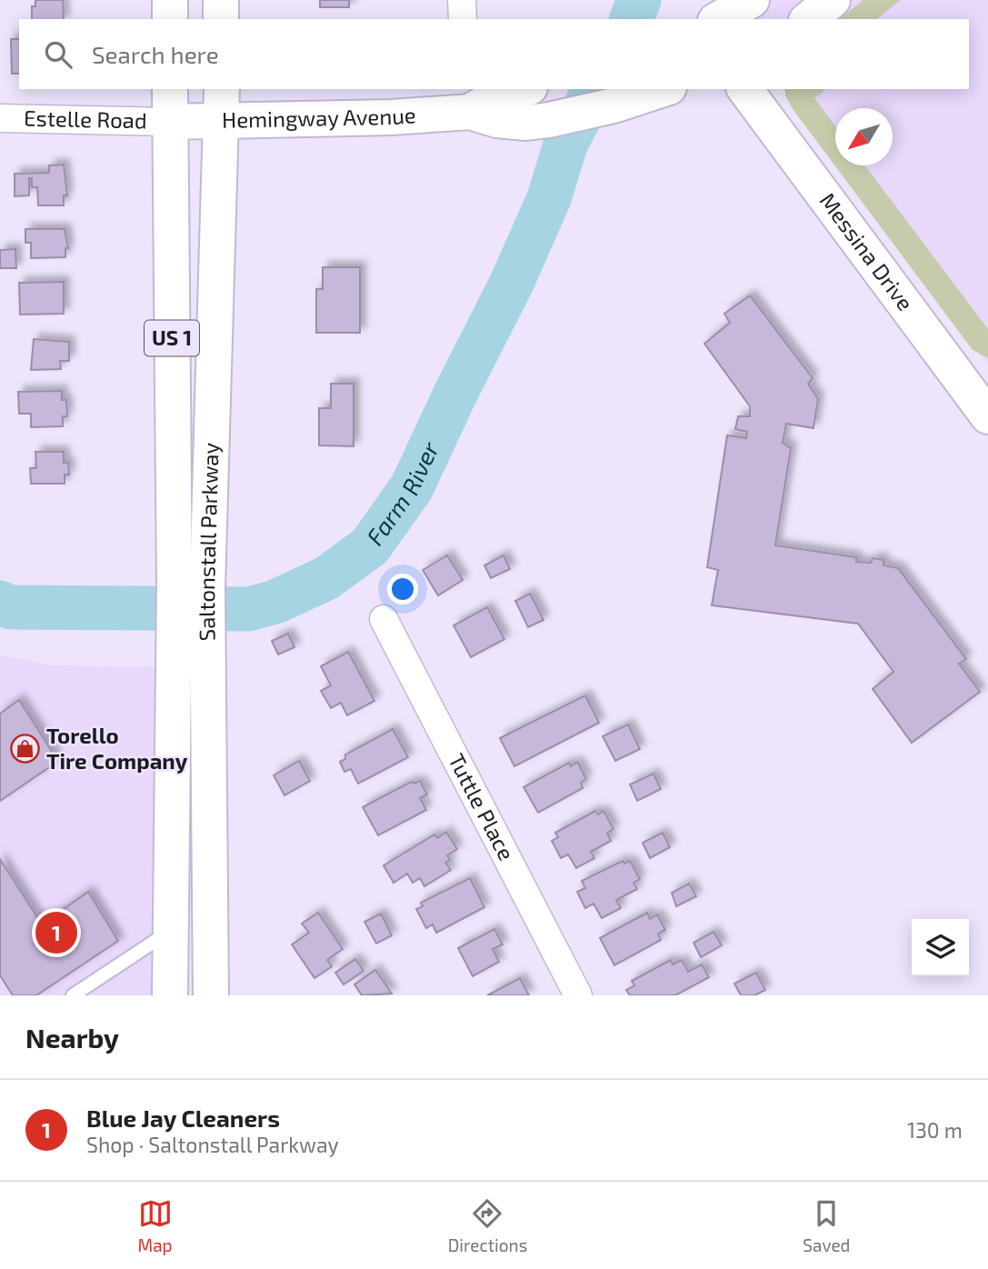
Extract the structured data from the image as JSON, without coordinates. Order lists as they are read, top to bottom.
{
  "streets": {
    "main road": [
      "Hemingway Avenue",
      "Messina Drive",
      "US 1",
      "Saltonstall Parkway"
    ],
    "street": ["Estelle Road", "Tuttle Place"]
  },
  "crossings": [
    ["Hemingway Avenue", "Estelle Road"],
    ["Hemingway Avenue", "Saltonstall Parkway"],
    ["Estelle Road", "Saltonstall Parkway"]
  ],
  "water": ["Farm River"],
  "places": {
    "shop": ["Torello Tire Company"]
  },
  "north": "bottom left",
  "page": {
    "search": "Search here",
    "pins": "1",
    "heading": "Nearby",
    "list": [
      {
        "mark": "1",
        "name": "Blue Jay Cleaners",
        "note": "Shop · Saltonstall Parkway",
        "value": "130 m"
      }
    ],
    "nav": ["Map", "Directions", "Saved"]
  }
}
